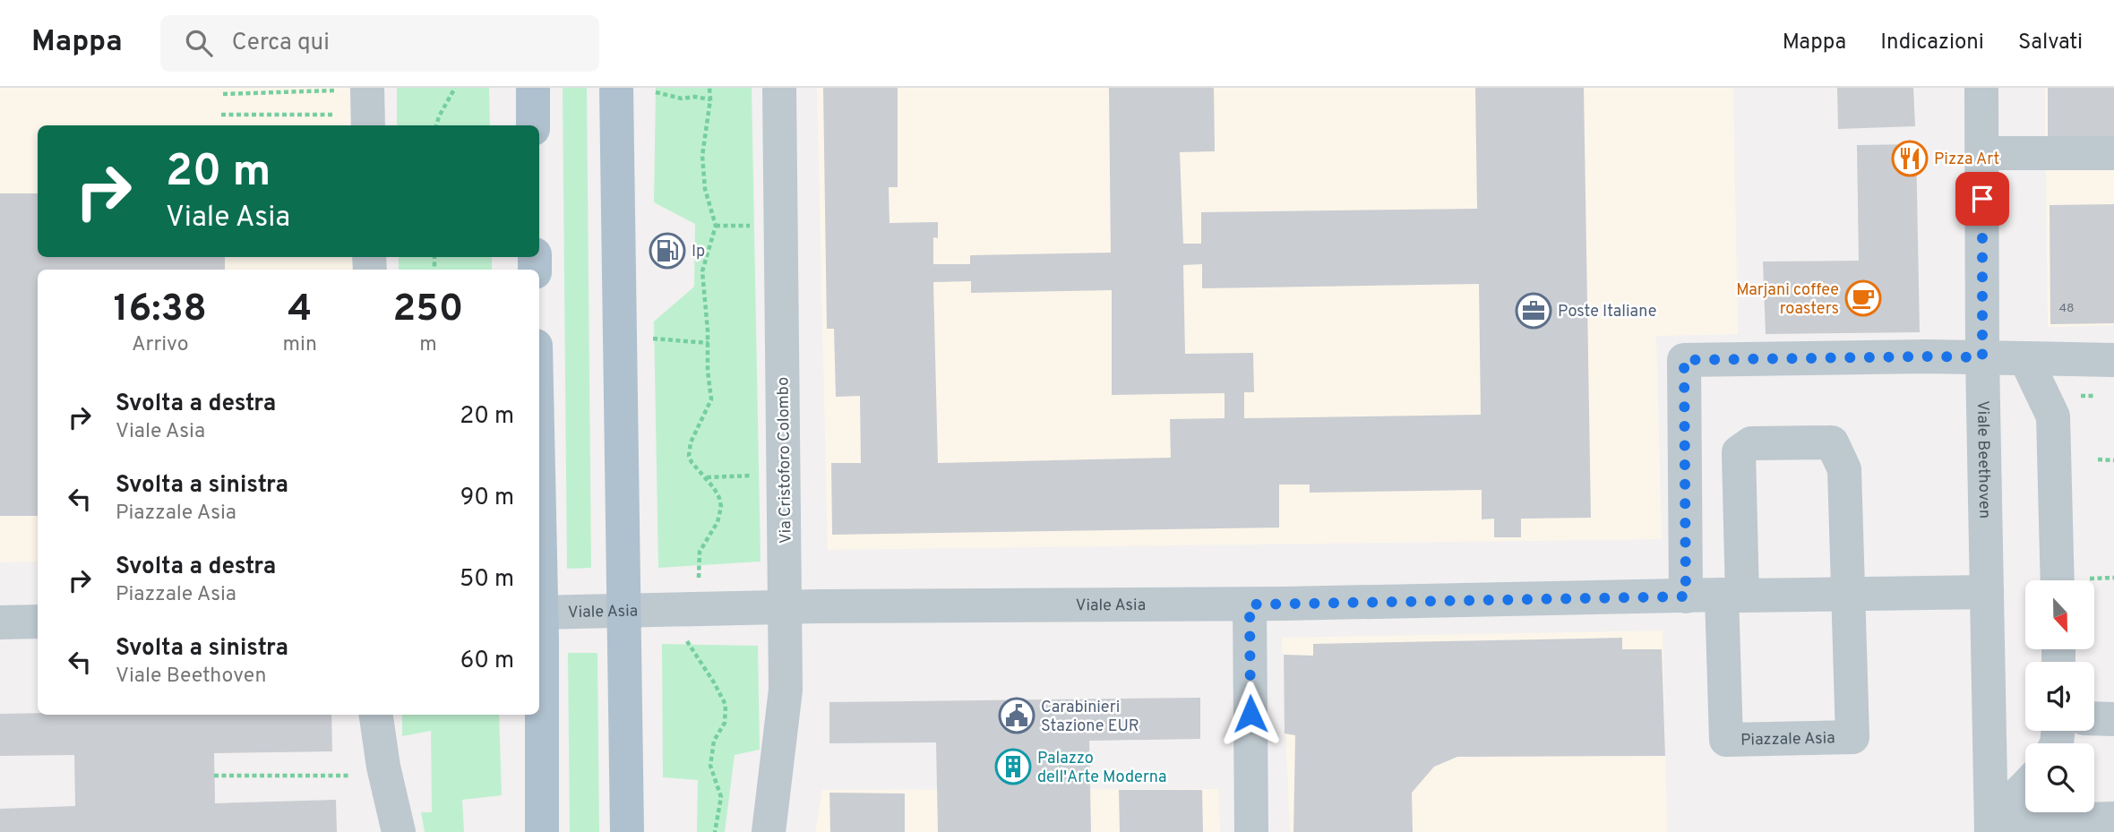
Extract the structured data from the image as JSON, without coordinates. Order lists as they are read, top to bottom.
{
  "streets": {
    "street": [
      "Via Cristoforo Colombo",
      "Viale Beethoven",
      "Viale Asia",
      "Piazzale Asia"
    ]
  },
  "crossings": [
    ["Via Cristoforo Colombo", "Viale Asia"]
  ],
  "places": {
    "restaurant": ["Pizza Art"],
    "fuel station": ["Ip"],
    "cafe": ["Marjani coffee roasters"],
    "office": ["Poste Italiane"],
    "public building": ["Carabinieri Stazione EUR"],
    "building": ["Palazzo dell'Arte Moderna"]
  },
  "house_numbers": ["48"],
  "north": "bottom",
  "page": {
    "header": "Mappa",
    "search": "Cerca qui",
    "nav": ["Mappa", "Indicazioni", "Salvati"],
    "turn": ["20 m", "Viale Asia"],
    "eta": [
      "16:38",
      "Arrivo",
      "4",
      "min",
      "250",
      "m"
    ],
    "list": [
      {
        "name": "Svolta a destra",
        "note": "Viale Asia",
        "value": "20 m"
      },
      {
        "name": "Svolta a sinistra",
        "note": "Piazzale Asia",
        "value": "90 m"
      },
      {
        "name": "Svolta a destra",
        "note": "Piazzale Asia",
        "value": "50 m"
      },
      {
        "name": "Svolta a sinistra",
        "note": "Viale Beethoven",
        "value": "60 m"
      }
    ]
  }
}
